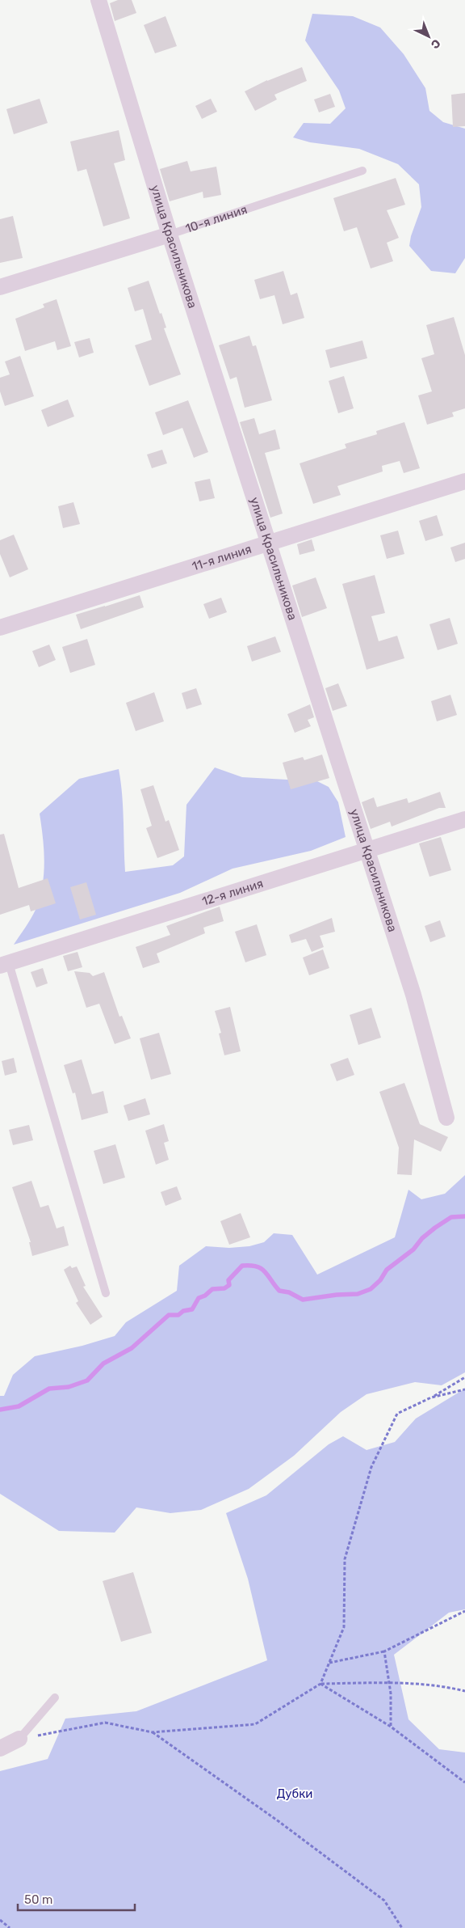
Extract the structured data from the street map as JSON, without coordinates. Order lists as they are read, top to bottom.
{
  "streets": {
    "street": [
      "10-я линия",
      "улица Красильникова",
      "11-я линия",
      "12-я линия"
    ]
  },
  "crossings": [
    ["10-я линия", "улица Красильникова"],
    ["улица Красильникова", "11-я линия"],
    ["улица Красильникова", "12-я линия"]
  ],
  "parks": ["Дубки"],
  "scale_bar": "50 m",
  "north": "bottom right"
}
